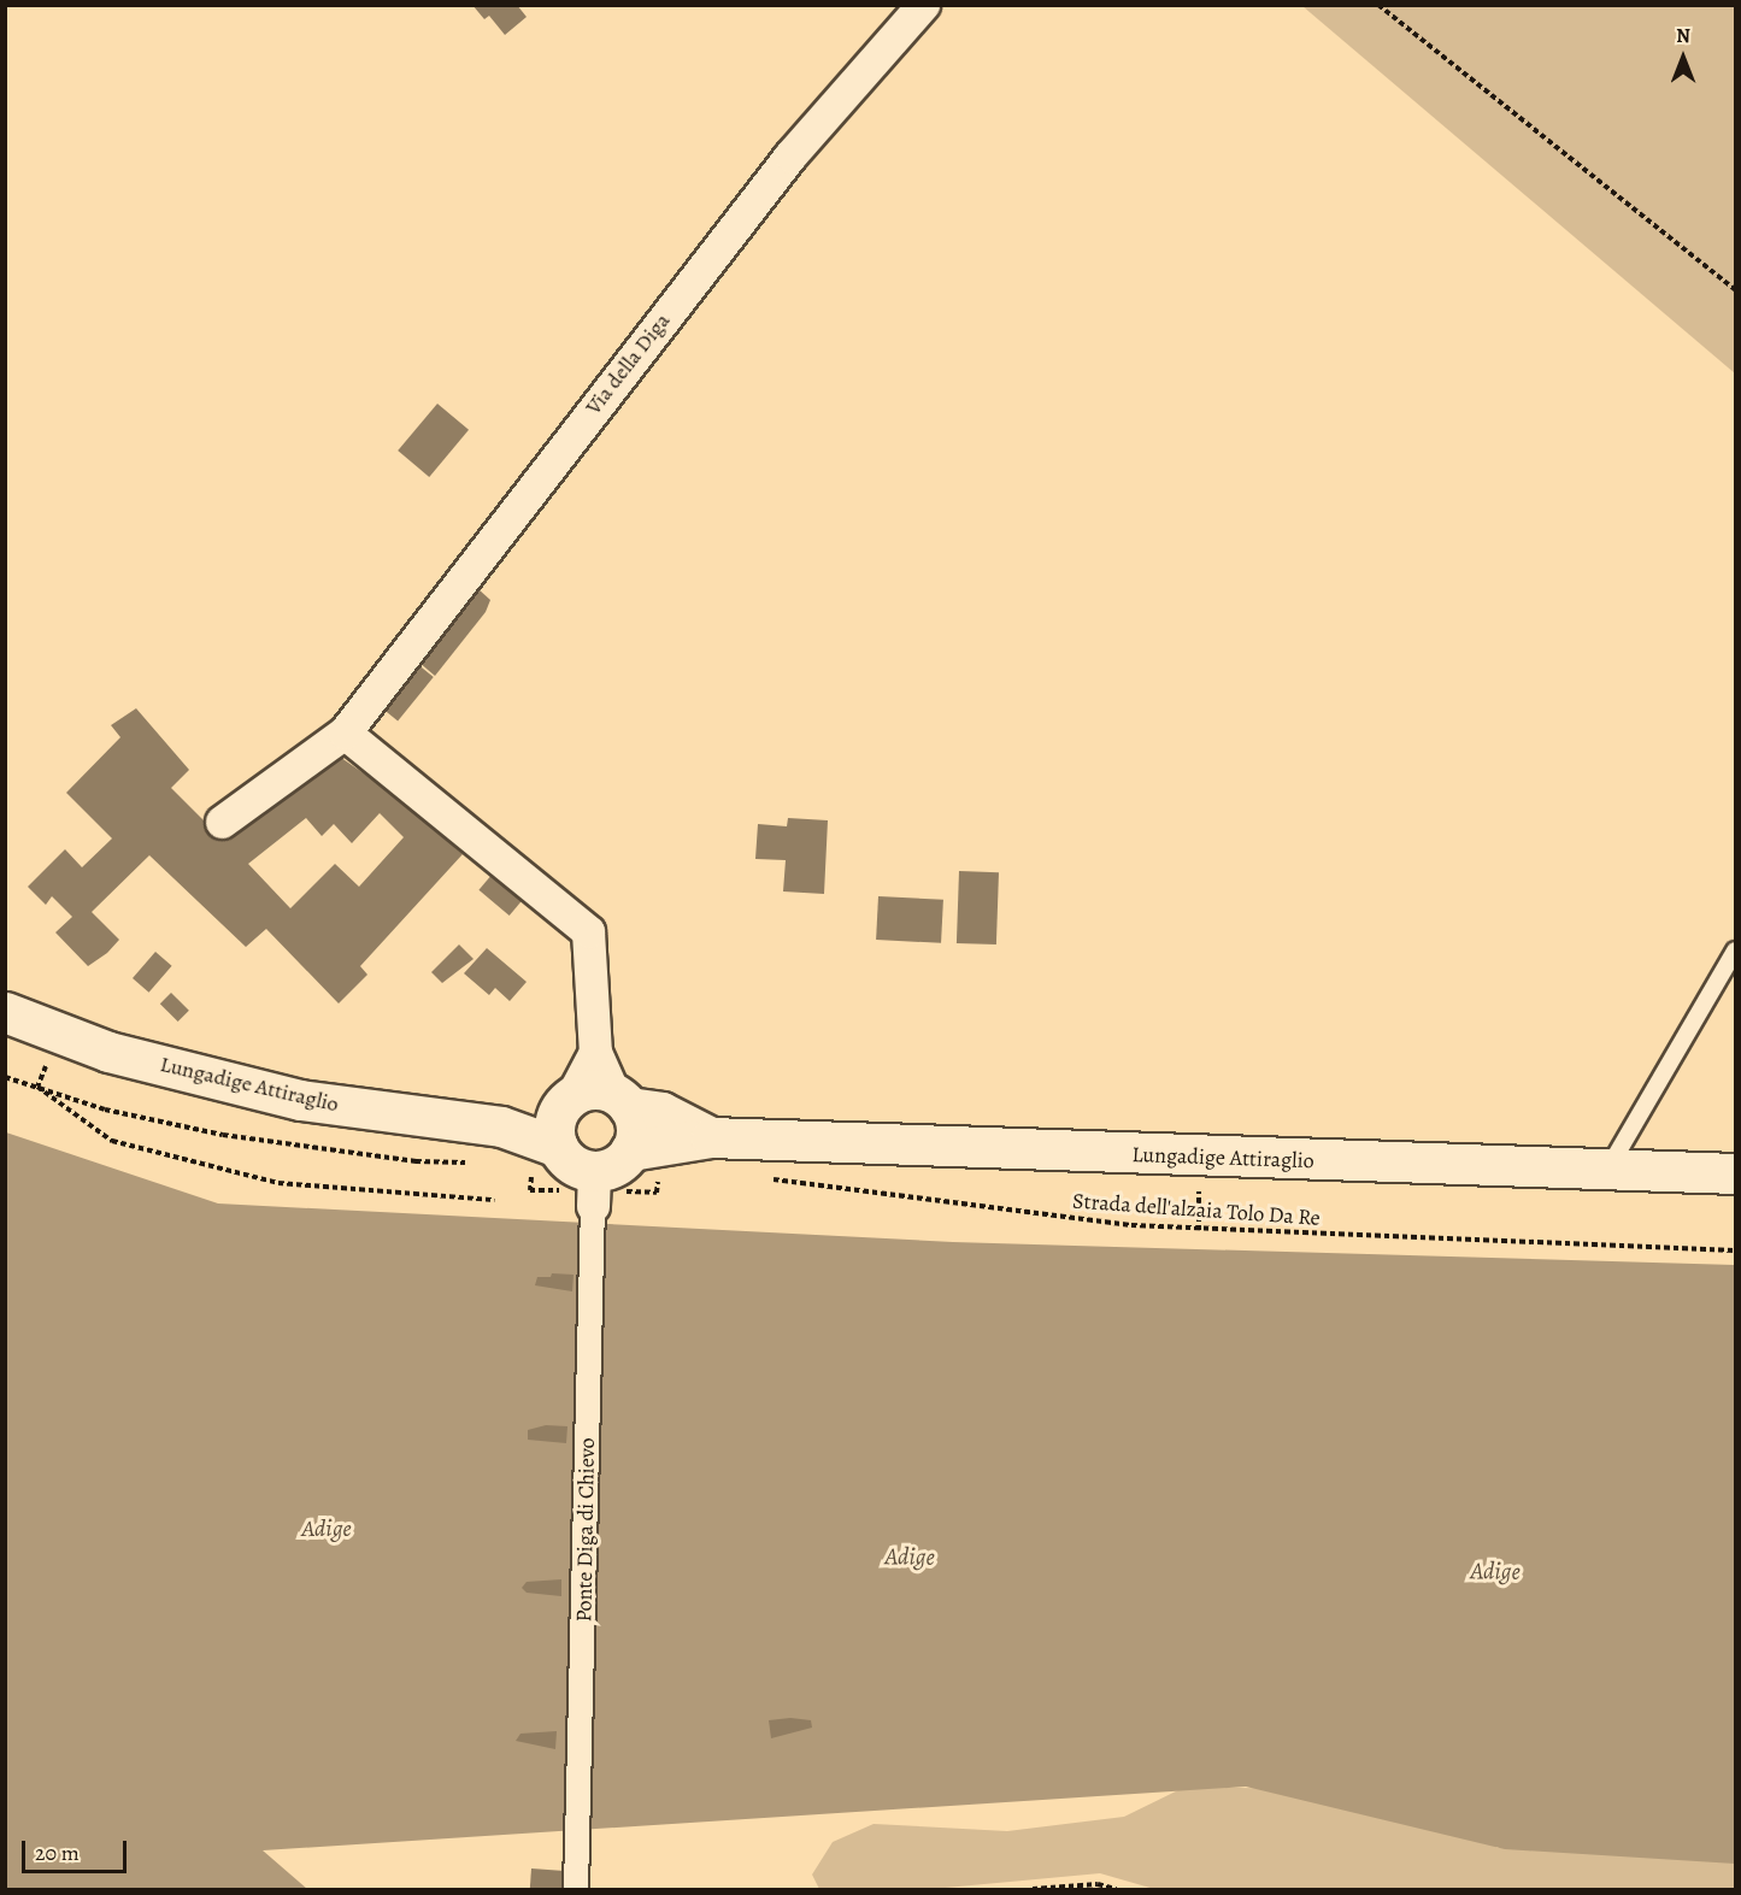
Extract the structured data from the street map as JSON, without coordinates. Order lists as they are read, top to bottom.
{
  "streets": {
    "street": ["Via della Diga", "Lungadige Attiraglio", "Ponte Diga di Chievo"],
    "path": ["Strada dell'alzaia Tolo Da Re"]
  },
  "crossings": [
    ["Lungadige Attiraglio", "Ponte Diga di Chievo"]
  ],
  "water": ["Adige"],
  "scale_bar": "20 m",
  "north": "top"
}
